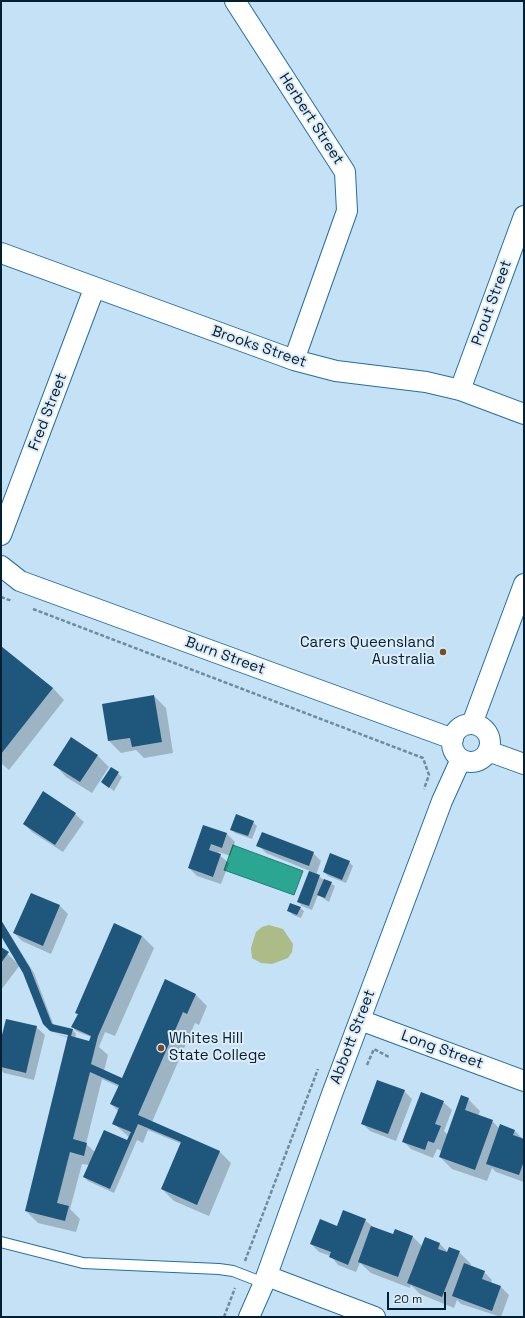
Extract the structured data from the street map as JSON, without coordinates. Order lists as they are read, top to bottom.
{
  "streets": {
    "street": [
      "Herbert Street",
      "Prout Street",
      "Brooks Street",
      "Fred Street",
      "Burn Street",
      "Abbott Street",
      "Long Street"
    ]
  },
  "crossings": [
    ["Herbert Street", "Brooks Street"],
    ["Prout Street", "Brooks Street"],
    ["Brooks Street", "Fred Street"],
    ["Burn Street", "Abbott Street"],
    ["Abbott Street", "Long Street"]
  ],
  "places": ["Carers Queensland Australia", "Whites Hill State College"],
  "scale_bar": "20 m"
}
